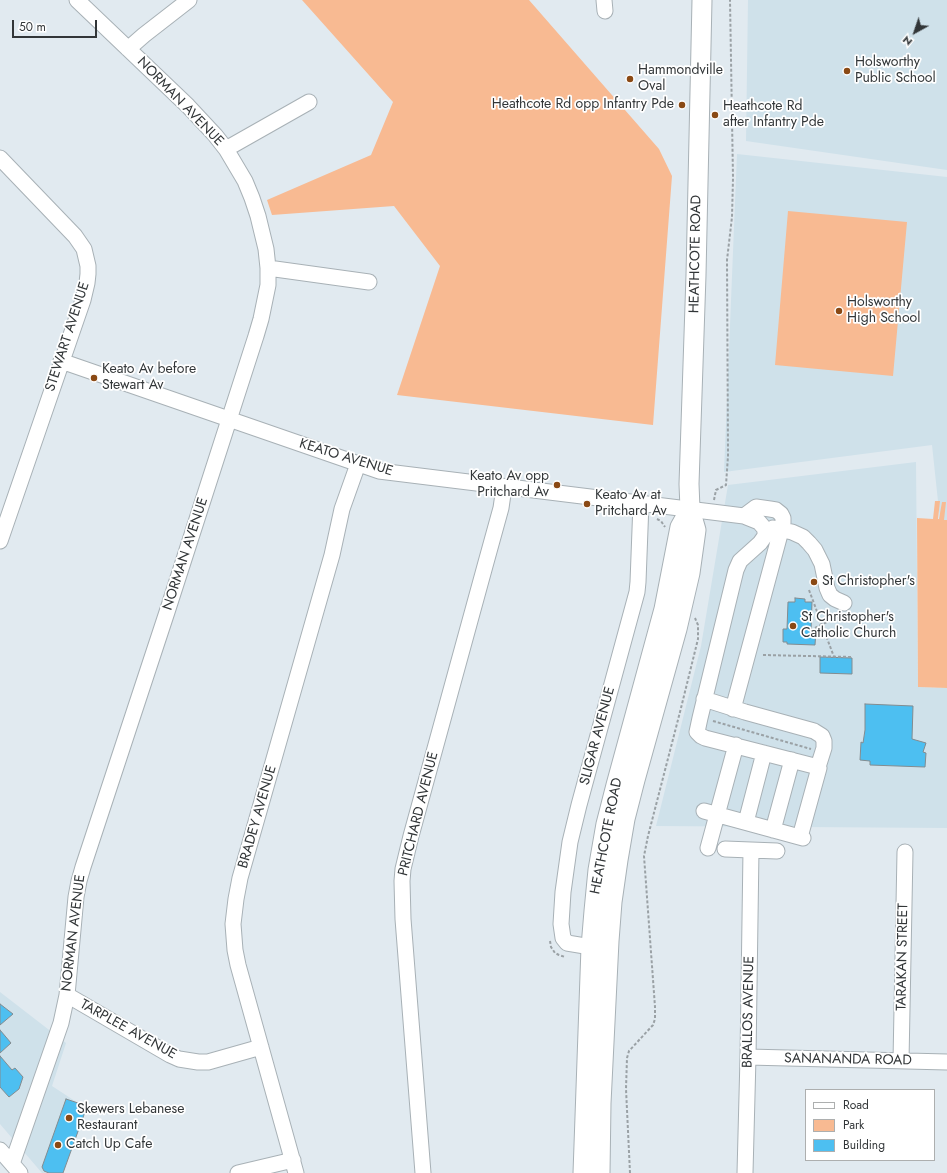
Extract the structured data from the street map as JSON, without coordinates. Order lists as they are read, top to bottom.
{
  "streets": {
    "main road": ["HEATHCOTE ROAD"],
    "street": [
      "NORMAN AVENUE",
      "STEWART AVENUE",
      "KEATO AVENUE",
      "SLIGAR AVENUE",
      "PRITCHARD AVENUE",
      "BRADEY AVENUE",
      "TARAKAN STREET",
      "BRALLOS AVENUE",
      "TARPLEE AVENUE",
      "SANANANDA ROAD"
    ]
  },
  "crossings": [
    ["NORMAN AVENUE", "KEATO AVENUE"],
    ["NORMAN AVENUE", "TARPLEE AVENUE"],
    ["HEATHCOTE ROAD", "KEATO AVENUE"],
    ["HEATHCOTE ROAD", "SLIGAR AVENUE"],
    ["STEWART AVENUE", "KEATO AVENUE"],
    ["KEATO AVENUE", "SLIGAR AVENUE"],
    ["KEATO AVENUE", "PRITCHARD AVENUE"],
    ["KEATO AVENUE", "BRADEY AVENUE"],
    ["BRADEY AVENUE", "TARPLEE AVENUE"],
    ["TARAKAN STREET", "SANANANDA ROAD"],
    ["BRALLOS AVENUE", "SANANANDA ROAD"]
  ],
  "places": [
    "Holsworthy Public School",
    "Hammondville Oval",
    "Heathcote Rd opp Infantry Pde",
    "Heathcote Rd after Infantry Pde",
    "Holsworthy High School",
    "Keato Av before Stewart Av",
    "Keato Av opp Pritchard Av",
    "Keato Av at Pritchard Av",
    "St Christopher's",
    "St Christopher's Catholic Church",
    "Skewers Lebanese Restaurant",
    "Catch Up Cafe"
  ],
  "legend": ["Road", "Park", "Building"],
  "scale_bar": "50 m",
  "north": "bottom left"
}
